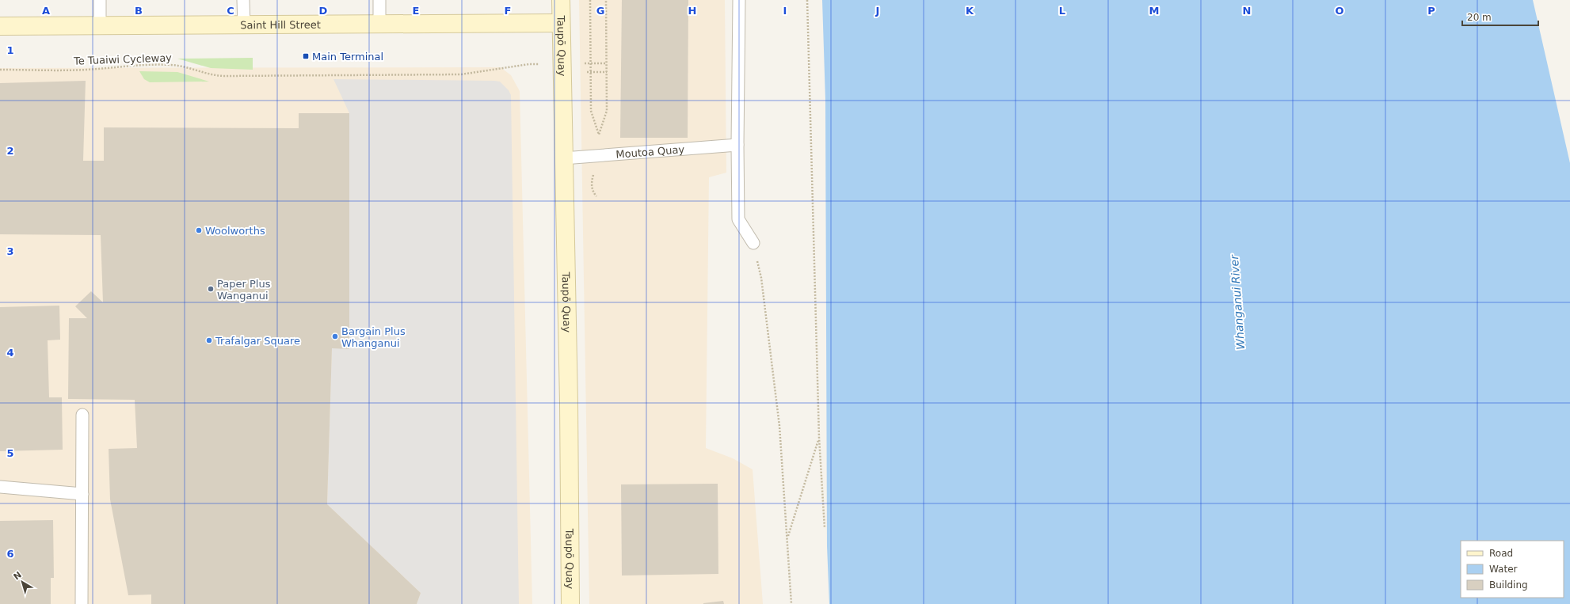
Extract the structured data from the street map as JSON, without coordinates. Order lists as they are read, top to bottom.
{
  "streets": {
    "main road": ["Saint Hill Street", "Taupō Quay"],
    "lane": ["Moutoa Quay"],
    "path": ["Te Tuaiwi Cycleway"]
  },
  "crossings": [
    ["Saint Hill Street", "Taupō Quay"],
    ["Taupō Quay", "Moutoa Quay"]
  ],
  "water": ["Whanganui River"],
  "places": {
    "transit": ["Main Terminal"],
    "other": [
      "Woolworths",
      "Paper Plus Wanganui",
      "Bargain Plus Whanganui",
      "Trafalgar Square"
    ]
  },
  "legend": ["Road", "Water", "Building"],
  "scale_bar": "20 m",
  "north": "top left",
  "grid": {
    "columns": [
      "A",
      "B",
      "C",
      "D",
      "E",
      "F",
      "G",
      "H",
      "I",
      "J",
      "K",
      "L",
      "M",
      "N",
      "O",
      "P"
    ],
    "rows": [
      "1",
      "2",
      "3",
      "4",
      "5",
      "6"
    ]
  }
}
